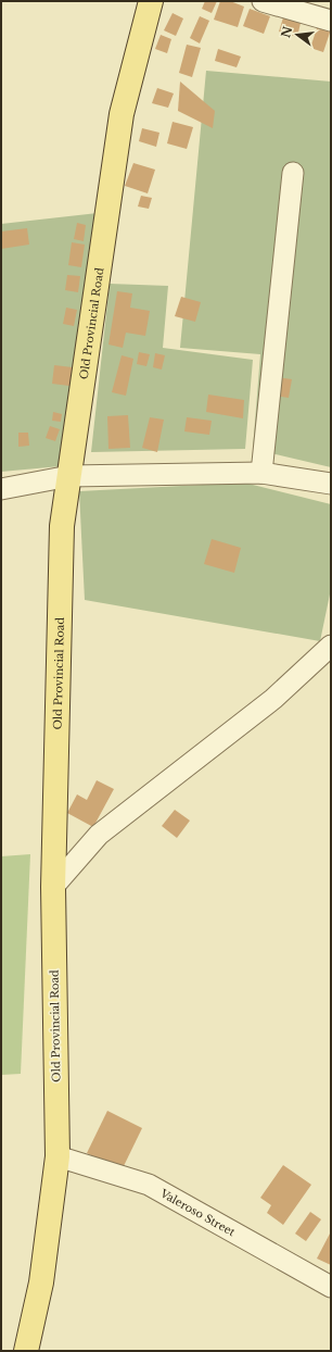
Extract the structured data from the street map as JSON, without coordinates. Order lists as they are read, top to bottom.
{
  "streets": {
    "main road": ["Old Provincial Road"],
    "street": ["Valeroso Street"]
  },
  "crossings": [
    ["Old Provincial Road", "Valeroso Street"]
  ],
  "north": "left"
}
